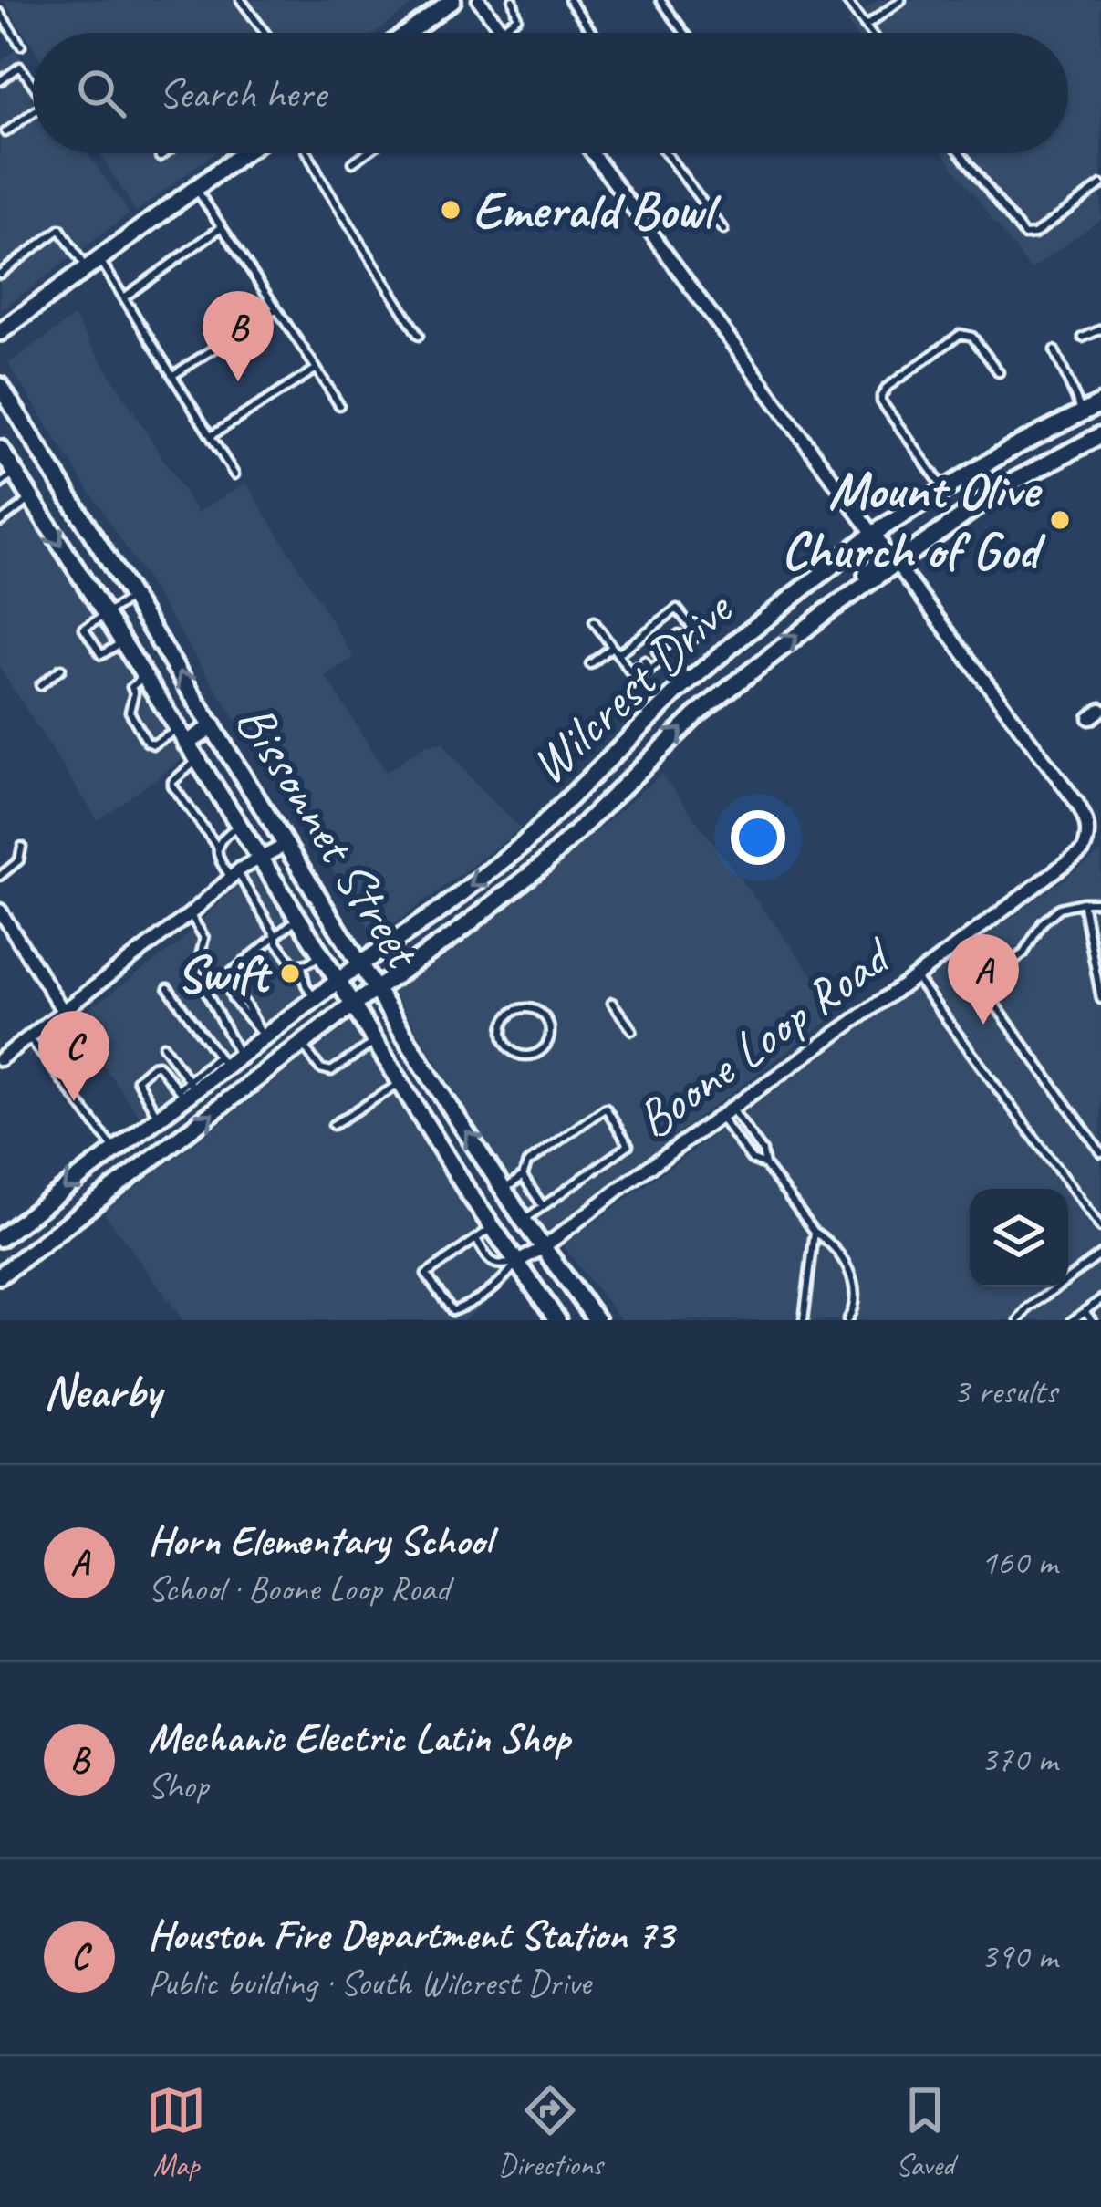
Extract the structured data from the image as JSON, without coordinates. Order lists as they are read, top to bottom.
{
  "streets": {
    "main road": ["Wilcrest Drive", "Bissonnet Street"],
    "street": ["Boone Loop Road"]
  },
  "crossings": [
    ["Wilcrest Drive", "Bissonnet Street"],
    ["Wilcrest Drive", "Boone Loop Road"],
    ["Bissonnet Street", "Boone Loop Road"]
  ],
  "places": ["Emerald Bowl", "Mount Olive Church of God", "Swift"],
  "page": {
    "search": "Search here",
    "pins": ["B", "A", "C"],
    "heading": ["Nearby", "3 results"],
    "list": [
      {
        "mark": "A",
        "name": "Horn Elementary School",
        "note": "School · Boone Loop Road",
        "value": "160 m"
      },
      {
        "mark": "B",
        "name": "Mechanic Electric Latin Shop",
        "note": "Shop",
        "value": "370 m"
      },
      {
        "mark": "C",
        "name": "Houston Fire Department Station 73",
        "note": "Public building · South Wilcrest Drive",
        "value": "390 m"
      }
    ],
    "nav": ["Map", "Directions", "Saved"]
  }
}
